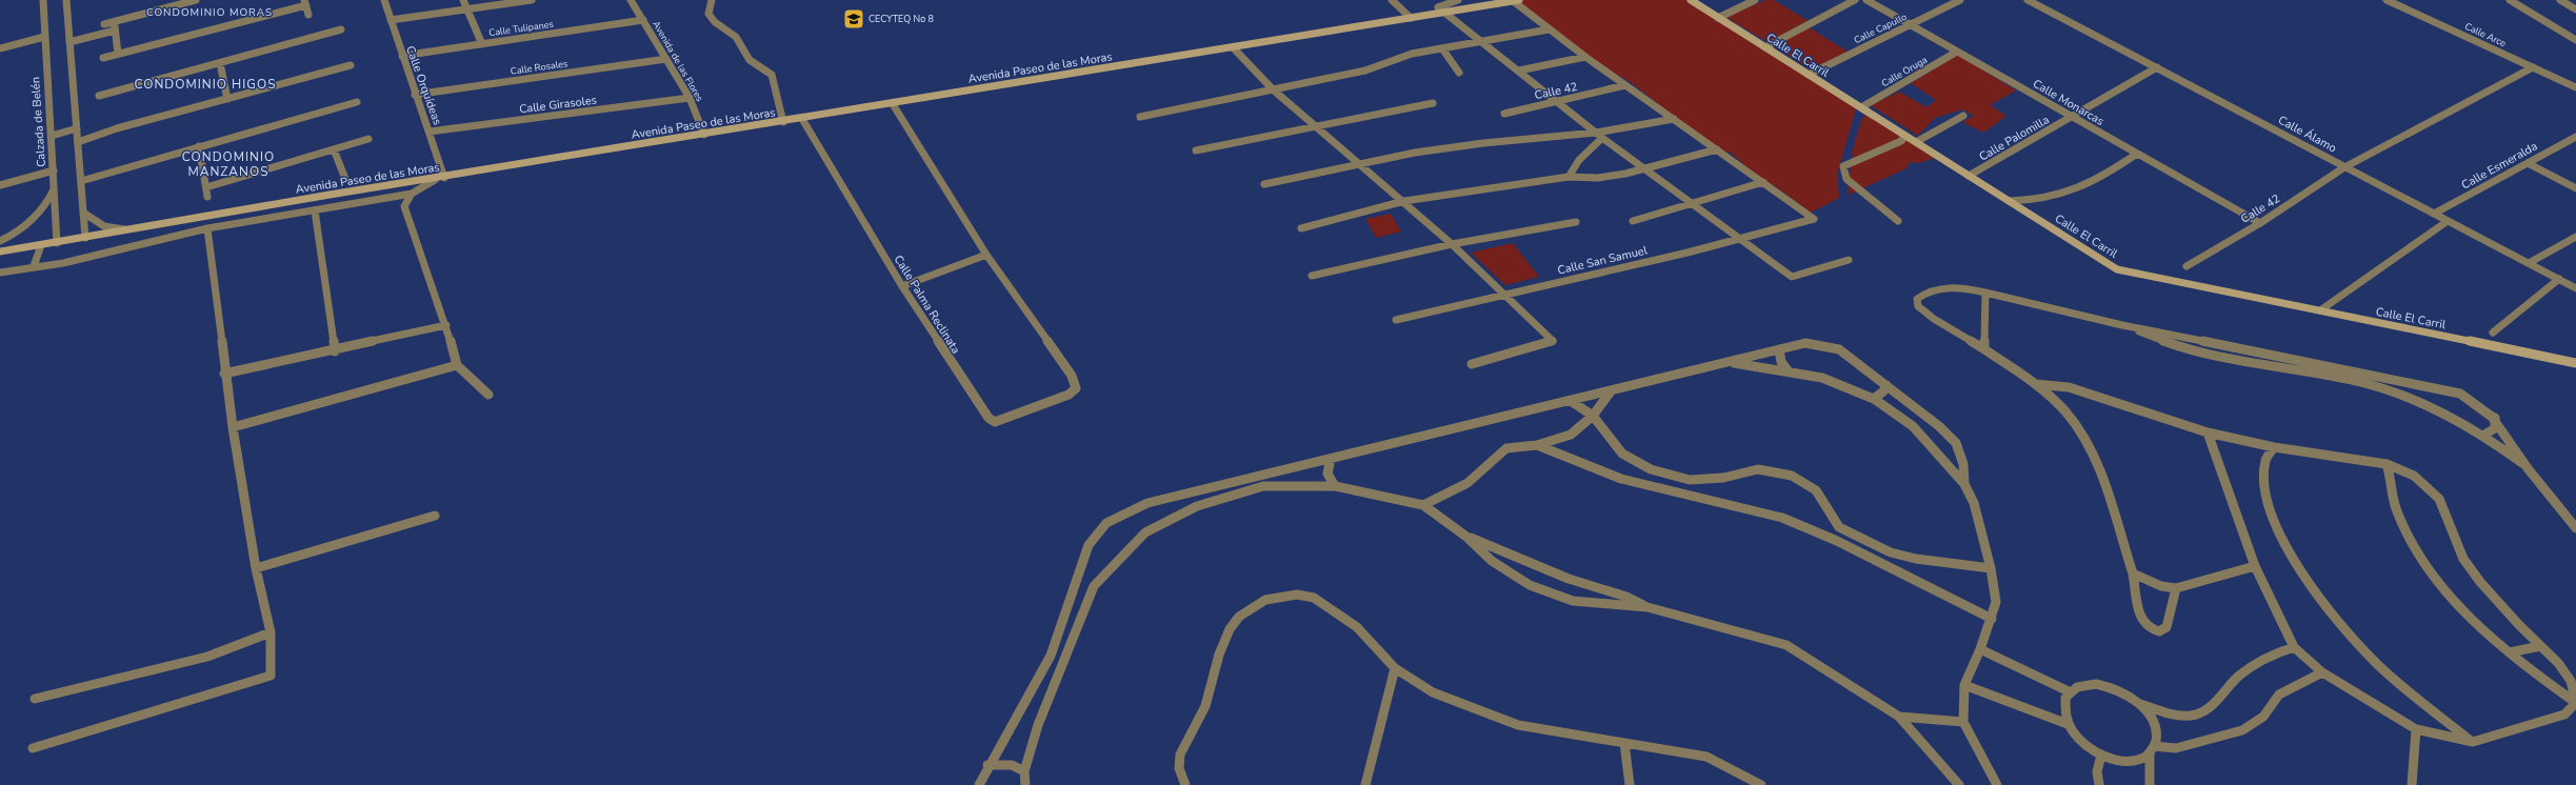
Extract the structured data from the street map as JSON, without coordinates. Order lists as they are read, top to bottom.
{
  "streets": {
    "main road": ["Calle El Carril", "Avenida Paseo de las Moras"],
    "street": [
      "Calle Tulipanes",
      "Calle Capullo",
      "Calle Arce",
      "Avenida de las Flores",
      "Calle Rosales",
      "Calle Oruga",
      "Calle Orquídeas",
      "Calle 42",
      "Calle Monarcas",
      "Calle Girasoles",
      "Calzada de Belén",
      "Calle Álamo",
      "Calle Palomilla",
      "Calle Esmeralda",
      "Calle San Samuel",
      "Calle Palma Reclinata"
    ]
  },
  "crossings": [
    ["Calle Tulipanes", "Avenida de las Flores"],
    ["Calle Tulipanes", "Calle Orquídeas"],
    ["Calle Capullo", "Calle El Carril"],
    ["Calle Capullo", "Calle Monarcas"],
    ["Calle Arce", "Calle 42"],
    ["Calle El Carril", "Calle Oruga"],
    ["Calle El Carril", "Calle Palomilla"],
    ["Avenida de las Flores", "Calle Rosales"],
    ["Avenida de las Flores", "Avenida Paseo de las Moras"],
    ["Avenida de las Flores", "Calle Girasoles"],
    ["Calle Rosales", "Calle Orquídeas"],
    ["Avenida Paseo de las Moras", "Calle Orquídeas"],
    ["Avenida Paseo de las Moras", "Calzada de Belén"],
    ["Avenida Paseo de las Moras", "Calle Palma Reclinata"],
    ["Calle Oruga", "Calle Monarcas"],
    ["Calle Orquídeas", "Calle Girasoles"],
    ["Calle 42", "Calle Monarcas"],
    ["Calle 42", "Calle Álamo"],
    ["Calle Monarcas", "Calle Palomilla"],
    ["Calle Álamo", "Calle Palomilla"],
    ["Calle Álamo", "Calle Esmeralda"]
  ],
  "districts": ["CONDOMINIO MORAS", "CONDOMINIO HIGOS", "CONDOMINIO MANZANOS"],
  "places": {
    "school or university": ["CECYTEQ No 8"]
  }
}
